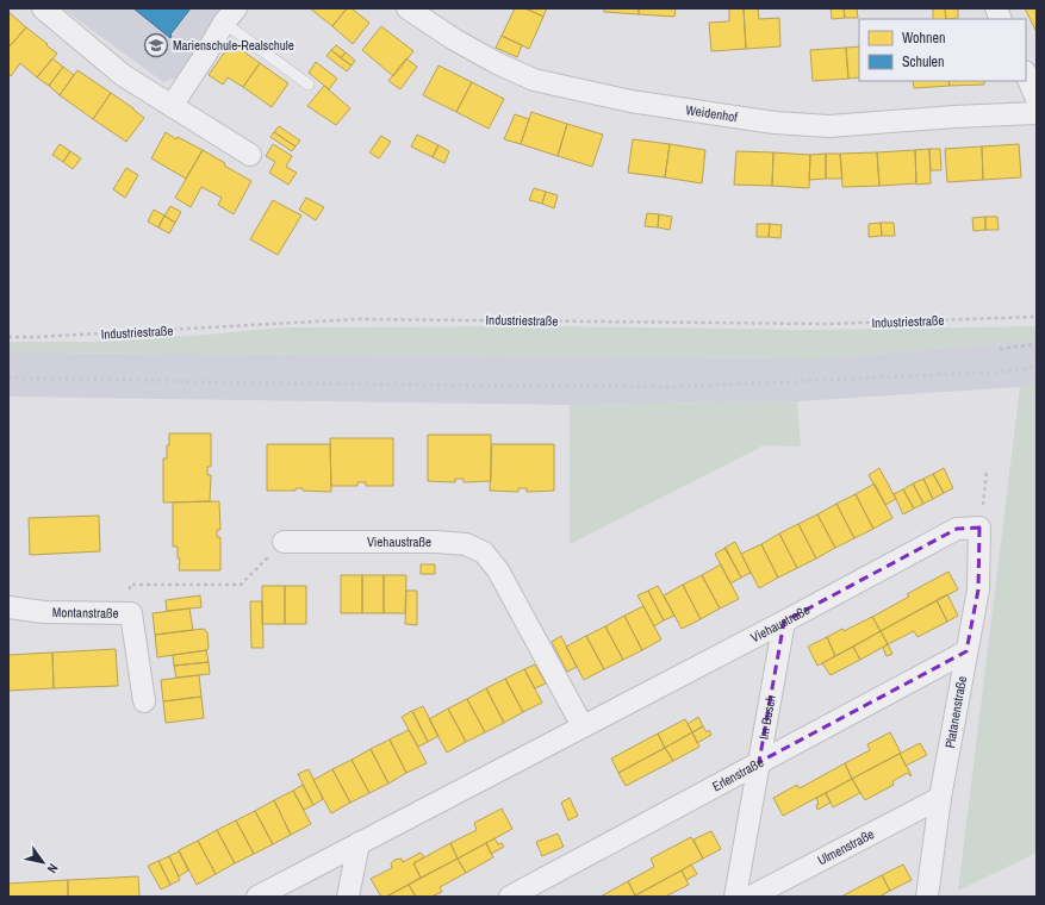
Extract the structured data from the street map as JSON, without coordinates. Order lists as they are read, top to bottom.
{
  "streets": {
    "street": [
      "Weidenhof",
      "Viehaustraße",
      "Montanstraße",
      "Platanenstraße",
      "Im Busch",
      "Erlenstraße",
      "Ulmenstraße"
    ],
    "path": ["Industriestraße"]
  },
  "crossings": [
    ["Viehaustraße", "Platanenstraße"],
    ["Viehaustraße", "Im Busch"],
    ["Platanenstraße", "Erlenstraße"],
    ["Platanenstraße", "Ulmenstraße"],
    ["Im Busch", "Erlenstraße"]
  ],
  "places": {
    "school or university": ["Marienschule-Realschule"]
  },
  "legend": ["Wohnen", "Schulen"],
  "north": "bottom right"
}
